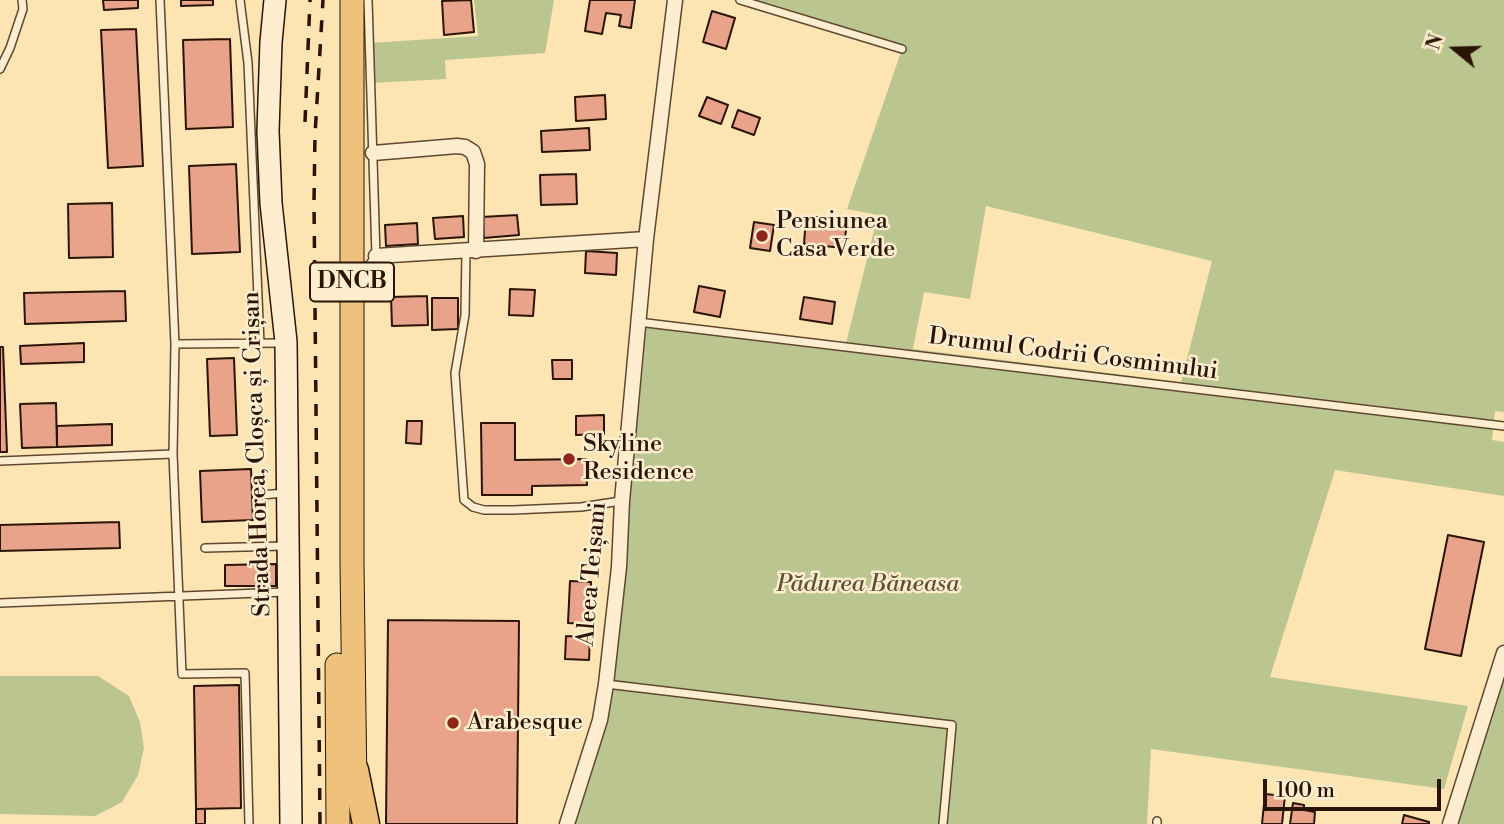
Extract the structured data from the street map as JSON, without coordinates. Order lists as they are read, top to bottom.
{
  "streets": {
    "main road": ["DNCB"],
    "street": ["Strada Horea, Cloșca și Crișan", "Aleea Teișani"],
    "lane": ["Drumul Codrii Cosminului"]
  },
  "crossings": [
    ["Drumul Codrii Cosminului", "Aleea Teișani"]
  ],
  "parks": ["Pădurea Băneasa"],
  "places": ["Pensiunea Casa Verde", "Skyline Residence", "Arabesque"],
  "scale_bar": "100 m",
  "north": "left"
}
